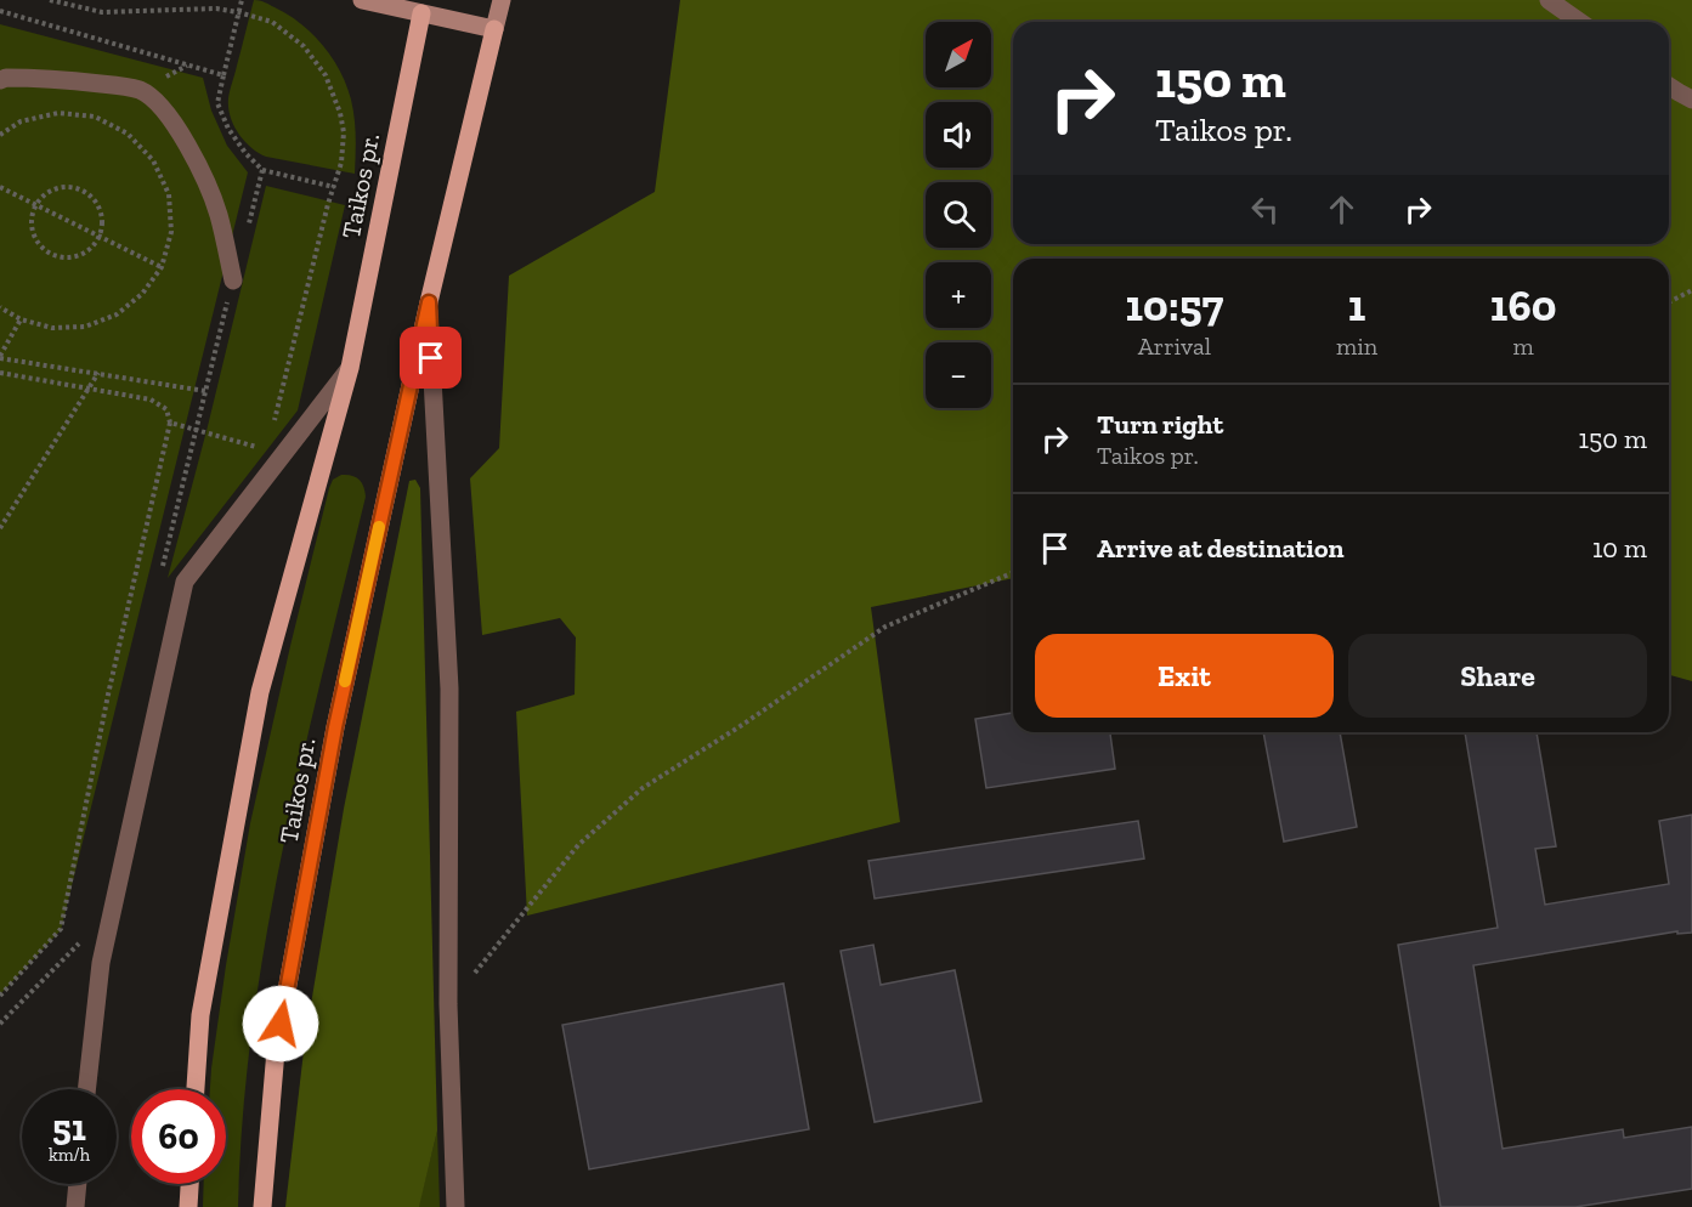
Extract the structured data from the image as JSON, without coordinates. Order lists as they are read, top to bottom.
{
  "streets": {
    "main road": ["Taikos pr."]
  },
  "north": "top right",
  "page": {
    "map_buttons": ["+", "−"],
    "turn": ["150 m", "Taikos pr."],
    "eta": [
      "10:57",
      "Arrival",
      "1",
      "min",
      "160",
      "m"
    ],
    "list": [
      {
        "name": "Turn right",
        "note": "Taikos pr.",
        "value": "150 m"
      },
      {
        "name": "Arrive at destination",
        "value": "10 m"
      }
    ],
    "buttons": ["Exit", "Share"],
    "speed": "51 km/h",
    "limit": "60"
  }
}
